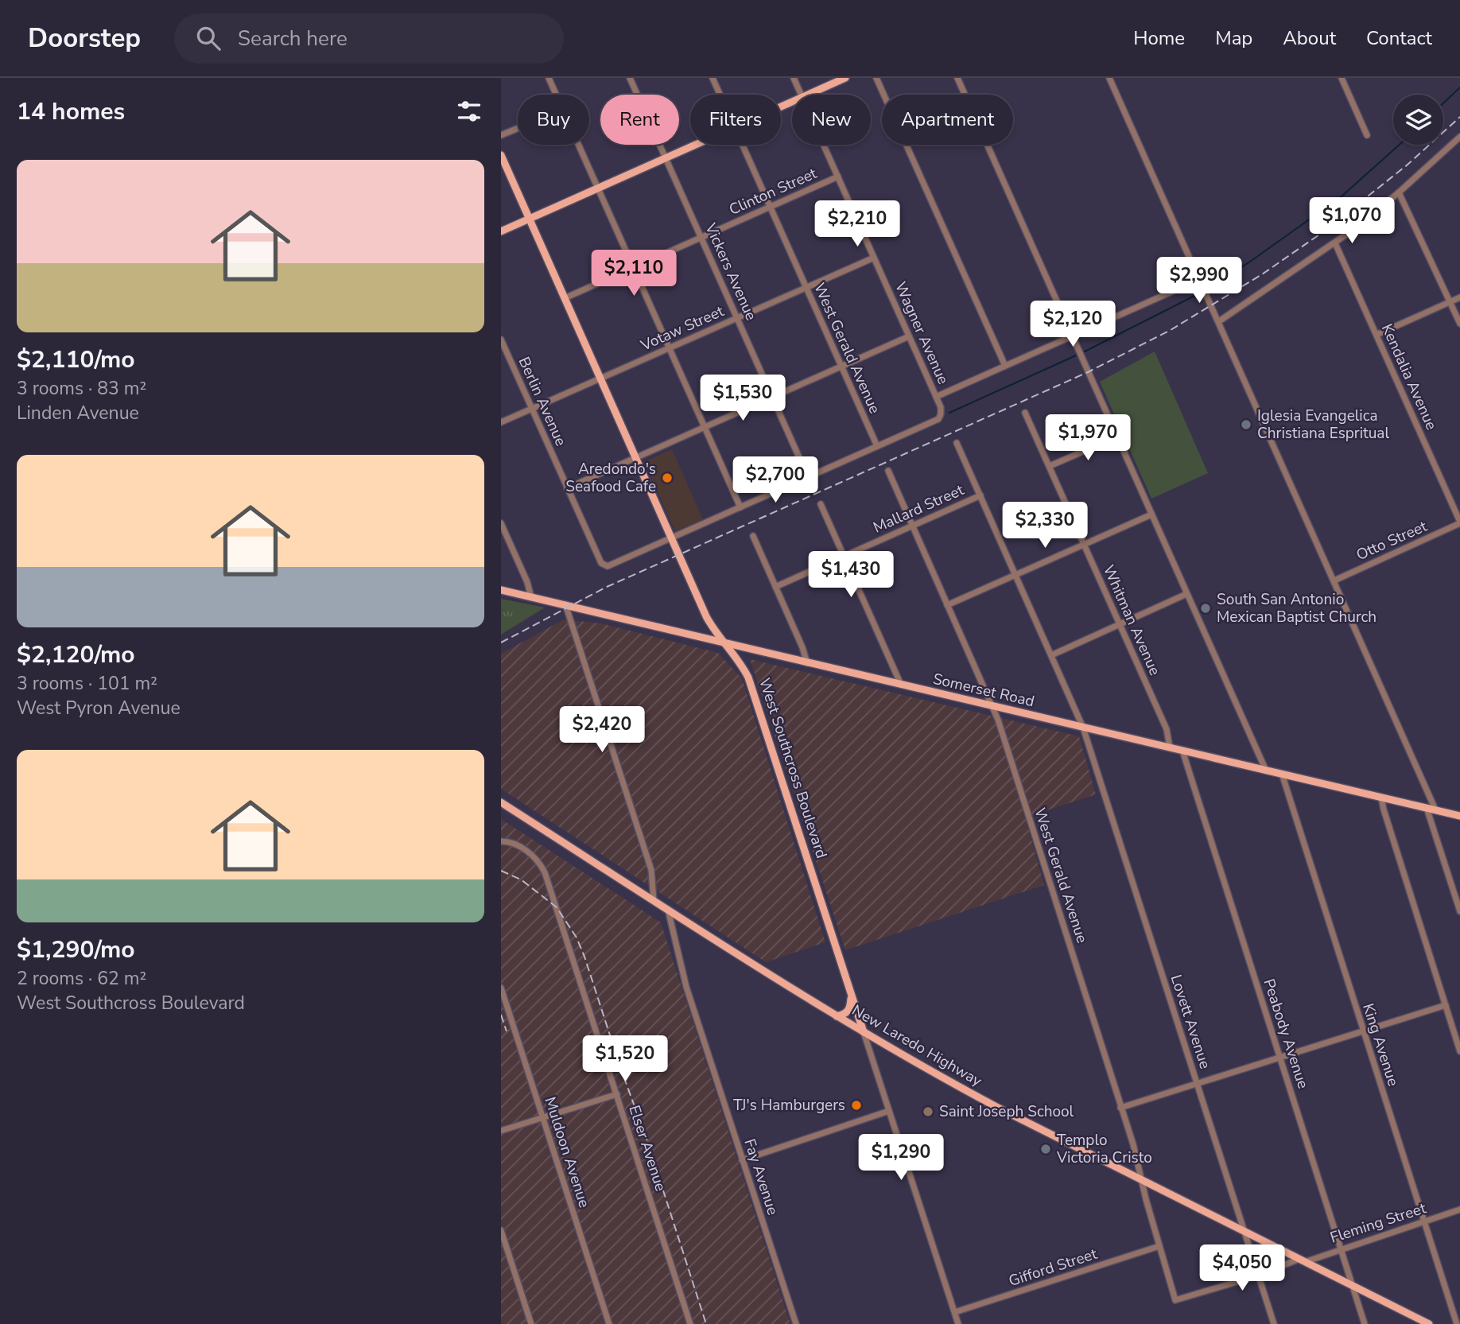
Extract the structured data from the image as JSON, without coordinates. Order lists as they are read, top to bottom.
{
  "streets": {
    "main road": ["Somerset Road", "West Southcross Boulevard", "New Laredo Highway"],
    "street": [
      "Clinton Street",
      "Vickers Avenue",
      "Votaw Street",
      "Wagner Avenue",
      "West Gerald Avenue",
      "Kendalia Avenue",
      "Berlin Avenue",
      "Mallard Street",
      "Otto Street",
      "Whitman Avenue",
      "Lovett Avenue",
      "Peabody Avenue",
      "King Avenue",
      "Elser Avenue",
      "Muldoon Avenue",
      "Fay Avenue",
      "Fleming Street",
      "Gifford Street"
    ]
  },
  "crossings": [
    ["Clinton Street", "Vickers Avenue"],
    ["Clinton Street", "Wagner Avenue"],
    ["Clinton Street", "West Gerald Avenue"],
    ["Clinton Street", "West Southcross Boulevard"],
    ["Vickers Avenue", "Votaw Street"],
    ["Votaw Street", "Wagner Avenue"],
    ["Votaw Street", "West Gerald Avenue"],
    ["Votaw Street", "Berlin Avenue"],
    ["Votaw Street", "West Southcross Boulevard"],
    ["Wagner Avenue", "West Gerald Avenue"],
    ["West Gerald Avenue", "Mallard Street"],
    ["West Gerald Avenue", "Somerset Road"],
    ["West Gerald Avenue", "New Laredo Highway"],
    ["West Gerald Avenue", "Fleming Street"],
    ["West Gerald Avenue", "Gifford Street"],
    ["Kendalia Avenue", "Otto Street"],
    ["Berlin Avenue", "West Southcross Boulevard"],
    ["Whitman Avenue", "Somerset Road"],
    ["Somerset Road", "West Southcross Boulevard"],
    ["Somerset Road", "Lovett Avenue"],
    ["Somerset Road", "Peabody Avenue"],
    ["Somerset Road", "King Avenue"],
    ["West Southcross Boulevard", "New Laredo Highway"],
    ["West Southcross Boulevard", "Gifford Street"],
    ["Lovett Avenue", "New Laredo Highway"],
    ["Lovett Avenue", "Fleming Street"],
    ["Peabody Avenue", "New Laredo Highway"],
    ["Peabody Avenue", "Fleming Street"],
    ["King Avenue", "Fleming Street"],
    ["New Laredo Highway", "Fay Avenue"],
    ["New Laredo Highway", "Fleming Street"]
  ],
  "places": [
    "Iglesia Evangelica Christiana Espritual",
    "Aredondo's Seafood Cafe",
    "South San Antonio Mexican Baptist Church",
    "TJ's Hamburgers",
    "Saint Joseph School",
    "Templo Victoria Cristo"
  ],
  "page": {
    "header": "Doorstep",
    "search": "Search here",
    "nav": [
      "Home",
      "Map",
      "About",
      "Contact"
    ],
    "heading": "14 homes",
    "chip": [
      "Buy",
      "Rent",
      "Filters",
      "New",
      "Apartment"
    ],
    "list": [
      {
        "name": "$2,110/mo",
        "note": "3 rooms · 83 m² · Linden Avenue"
      },
      {
        "name": "$2,120/mo",
        "note": "3 rooms · 101 m² · West Pyron Avenue"
      },
      {
        "name": "$1,290/mo",
        "note": "2 rooms · 62 m² · West Southcross Boulevard"
      }
    ],
    "price": [
      "$1,070",
      "$2,210",
      "$2,110",
      "$2,990",
      "$2,120",
      "$1,530",
      "$1,970",
      "$2,700",
      "$2,330",
      "$1,430",
      "$2,420",
      "$1,520",
      "$1,290",
      "$4,050"
    ]
  }
}
